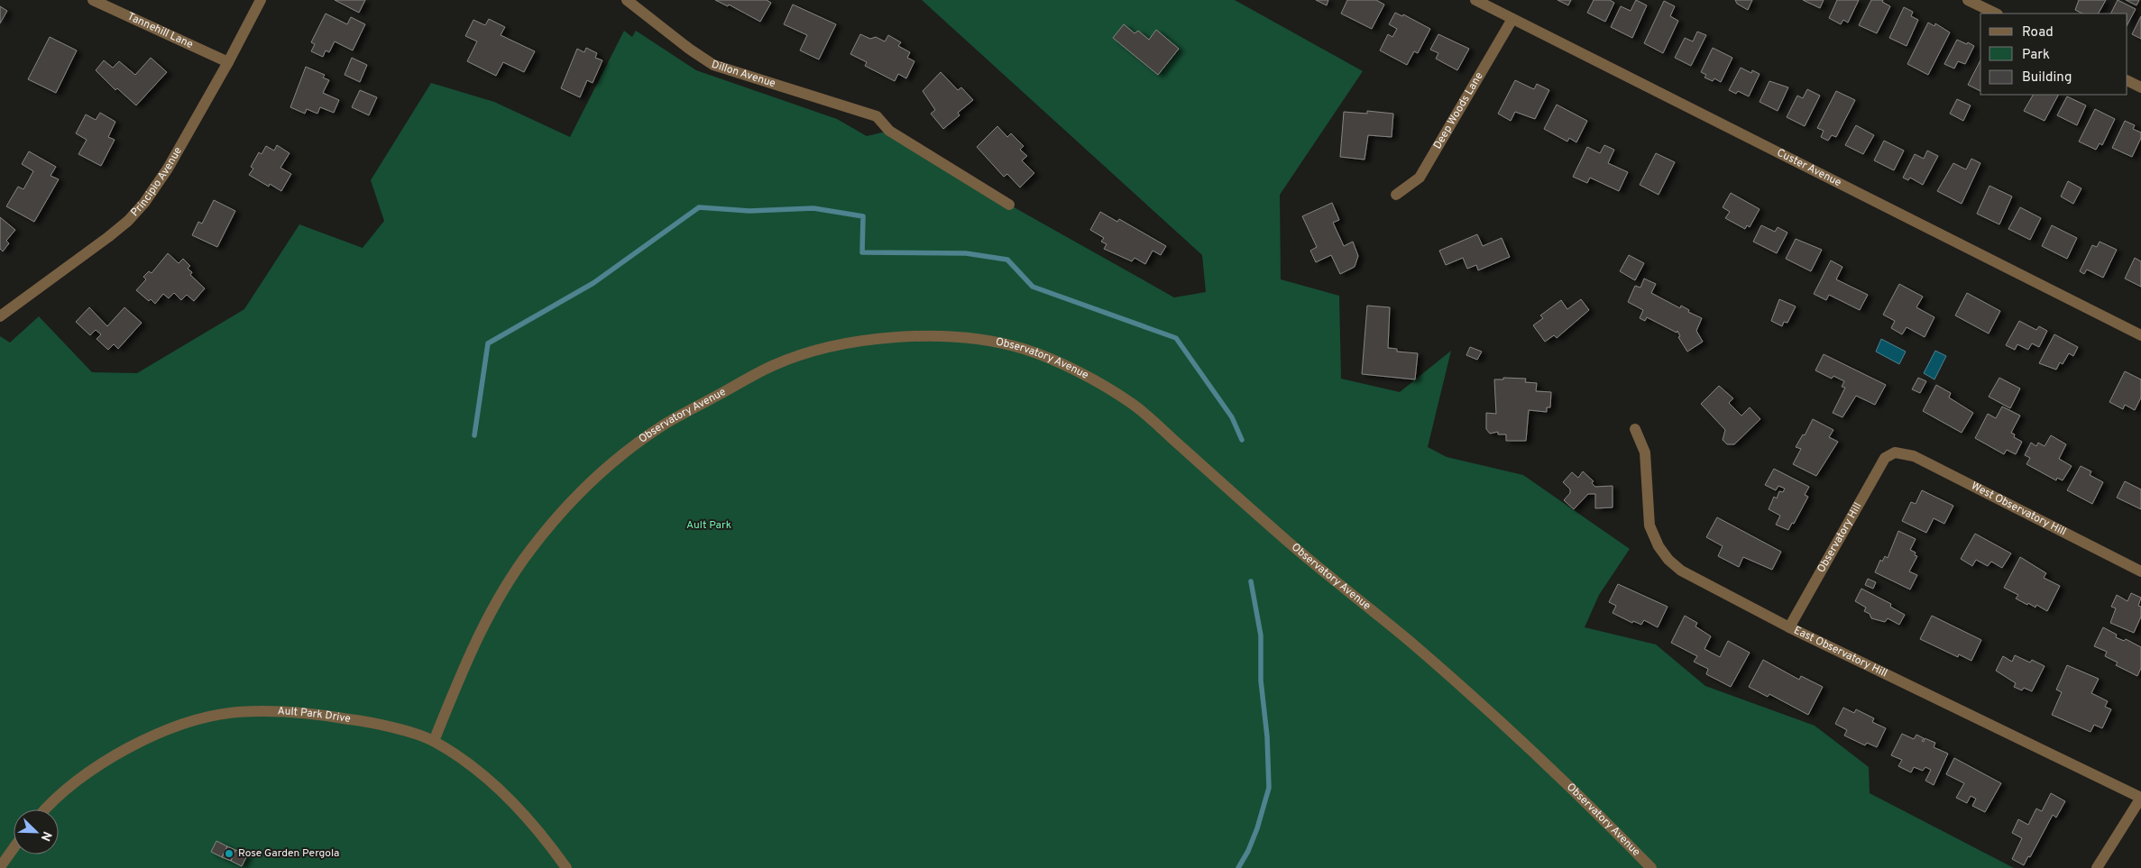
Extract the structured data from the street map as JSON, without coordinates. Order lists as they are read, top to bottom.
{
  "streets": {
    "street": [
      "Tannehill Lane",
      "Dillon Avenue",
      "Deep Woods Lane",
      "Custer Avenue",
      "Principio Avenue",
      "Observatory Avenue",
      "West Observatory Hill",
      "Observatory Hill",
      "East Observatory Hill",
      "Ault Park Drive"
    ]
  },
  "crossings": [
    ["Tannehill Lane", "Principio Avenue"],
    ["Deep Woods Lane", "Custer Avenue"],
    ["Observatory Avenue", "Ault Park Drive"],
    ["West Observatory Hill", "Observatory Hill"],
    ["Observatory Hill", "East Observatory Hill"]
  ],
  "parks": ["Ault Park"],
  "places": ["Rose Garden Pergola"],
  "legend": ["Road", "Park", "Building"],
  "north": "bottom right"
}
